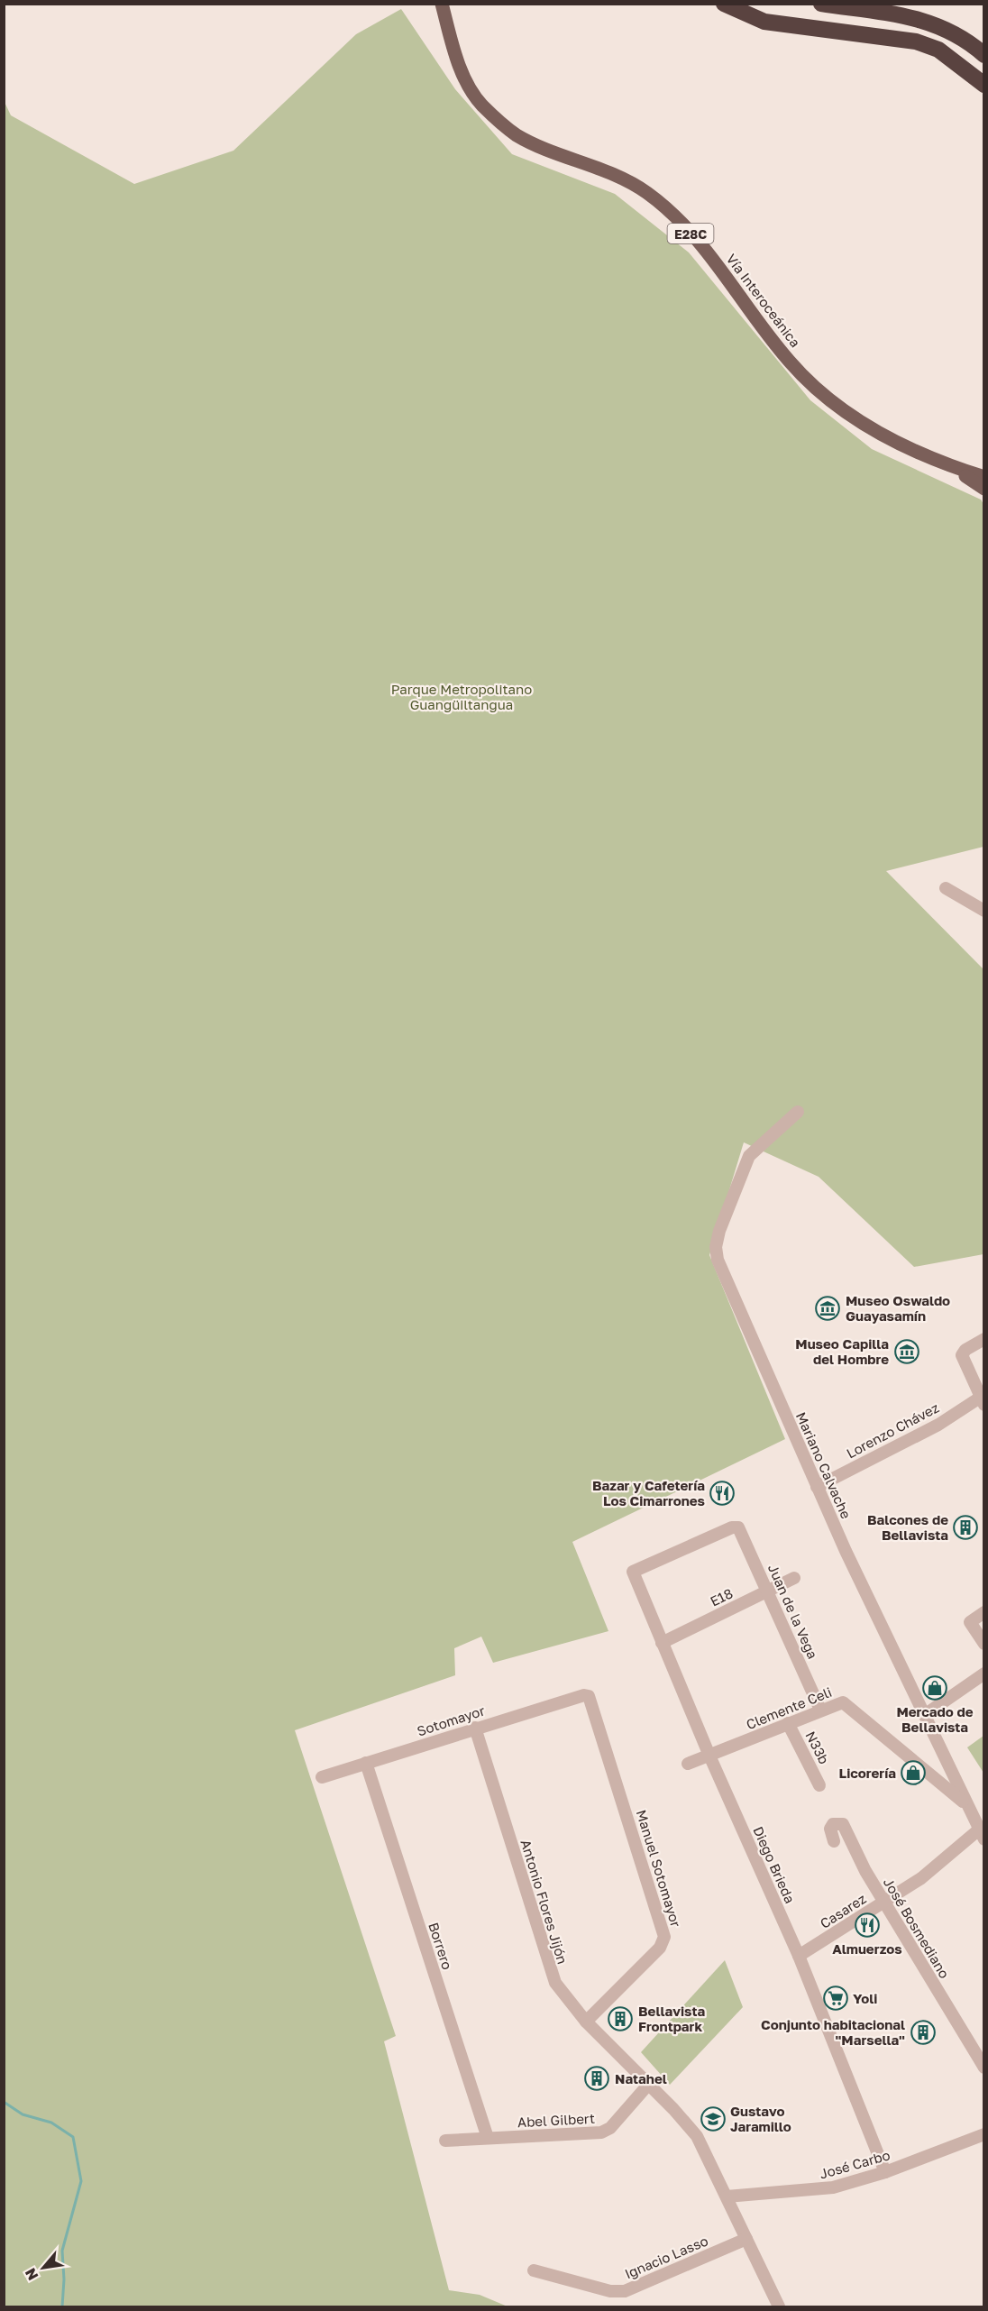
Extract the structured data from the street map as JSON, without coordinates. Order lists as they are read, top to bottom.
{
  "streets": {
    "main road": ["E28C", "Vía Interoceánica"],
    "street": [
      "Lorenzo Chávez",
      "Mariano Calvache",
      "E18",
      "Juan de la Vega",
      "Clemente Celi",
      "Sotomayor",
      "N33b",
      "Diego Brieda",
      "Manuel Sotomayor",
      "Antonio Flores Jijón",
      "Casarez",
      "José Bosmediano",
      "Borrero",
      "Abel Gilbert",
      "José Carbo",
      "Ignacio Lasso"
    ]
  },
  "crossings": [
    ["Lorenzo Chávez", "Mariano Calvache"],
    ["Mariano Calvache", "Clemente Celi"],
    ["Mariano Calvache", "Casarez"],
    ["E18", "Juan de la Vega"],
    ["E18", "Diego Brieda"],
    ["Juan de la Vega", "Clemente Celi"],
    ["Juan de la Vega", "Diego Brieda"],
    ["Clemente Celi", "N33b"],
    ["Clemente Celi", "Diego Brieda"],
    ["Sotomayor", "Manuel Sotomayor"],
    ["Sotomayor", "Antonio Flores Jijón"],
    ["Sotomayor", "Borrero"],
    ["Diego Brieda", "Casarez"],
    ["Diego Brieda", "José Carbo"],
    ["Manuel Sotomayor", "Antonio Flores Jijón"],
    ["Antonio Flores Jijón", "Abel Gilbert"],
    ["Antonio Flores Jijón", "José Carbo"],
    ["Antonio Flores Jijón", "Ignacio Lasso"],
    ["Casarez", "José Bosmediano"],
    ["Borrero", "Abel Gilbert"]
  ],
  "parks": ["Parque Metropolitano Guangüiltangua"],
  "places": {
    "museum": ["Museo Oswaldo Guayasamín", "Museo Capilla del Hombre"],
    "restaurant": ["Bazar y Cafetería Los Cimarrones", "Almuerzos"],
    "building": [
      "Balcones de Bellavista",
      "Bellavista Frontpark",
      "Conjunto habitacional \"Marsella\"",
      "Natahel"
    ],
    "shop": ["Mercado de Bellavista", "Licorería"],
    "supermarket": ["Yoli"],
    "school or university": ["Gustavo Jaramillo"]
  },
  "north": "bottom left"
}
